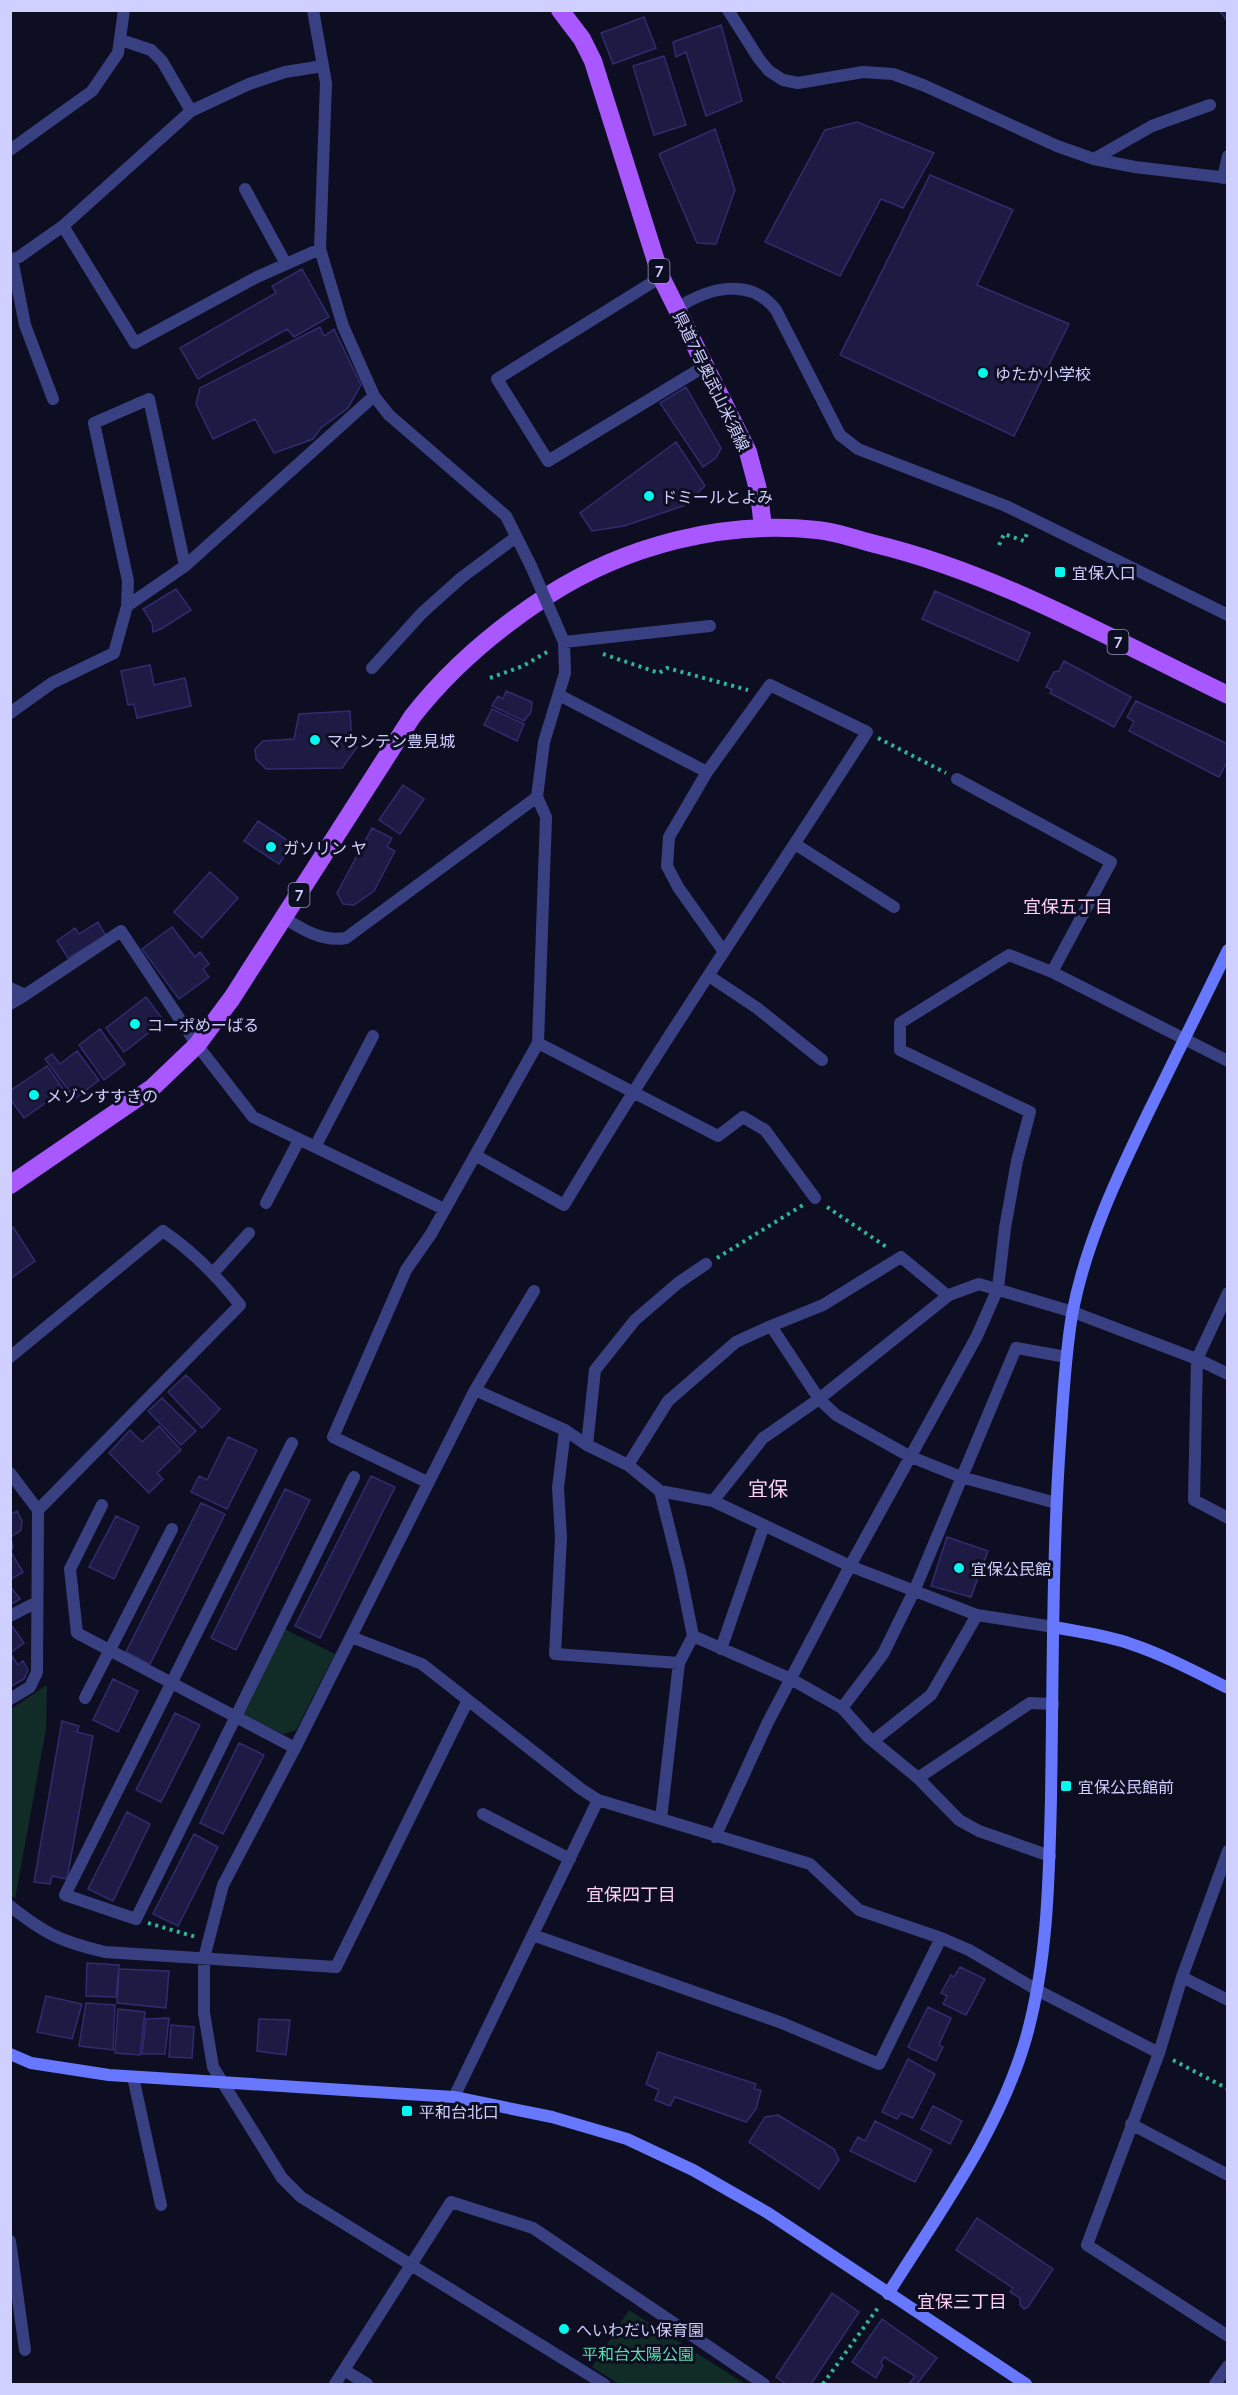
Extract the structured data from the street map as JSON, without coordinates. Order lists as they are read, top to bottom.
{
  "streets": {
    "main road": ["7", "県道7号奥武山米須線"]
  },
  "crossings": [
    ["7", "県道7号奥武山米須線"]
  ],
  "districts": [
    "宜保五丁目",
    "宜保",
    "宜保四丁目",
    "宜保三丁目"
  ],
  "parks": ["平和台太陽公園"],
  "places": {
    "other": [
      "ゆたか小学校",
      "ドミールとよみ",
      "マウンテン豊見城",
      "ガソリン ヤ",
      "コーポめーばる",
      "メゾンすすきの",
      "宜保公民館",
      "へいわだい保育園"
    ],
    "transit": ["宜保入口", "宜保公民館前", "平和台北口"]
  }
}
